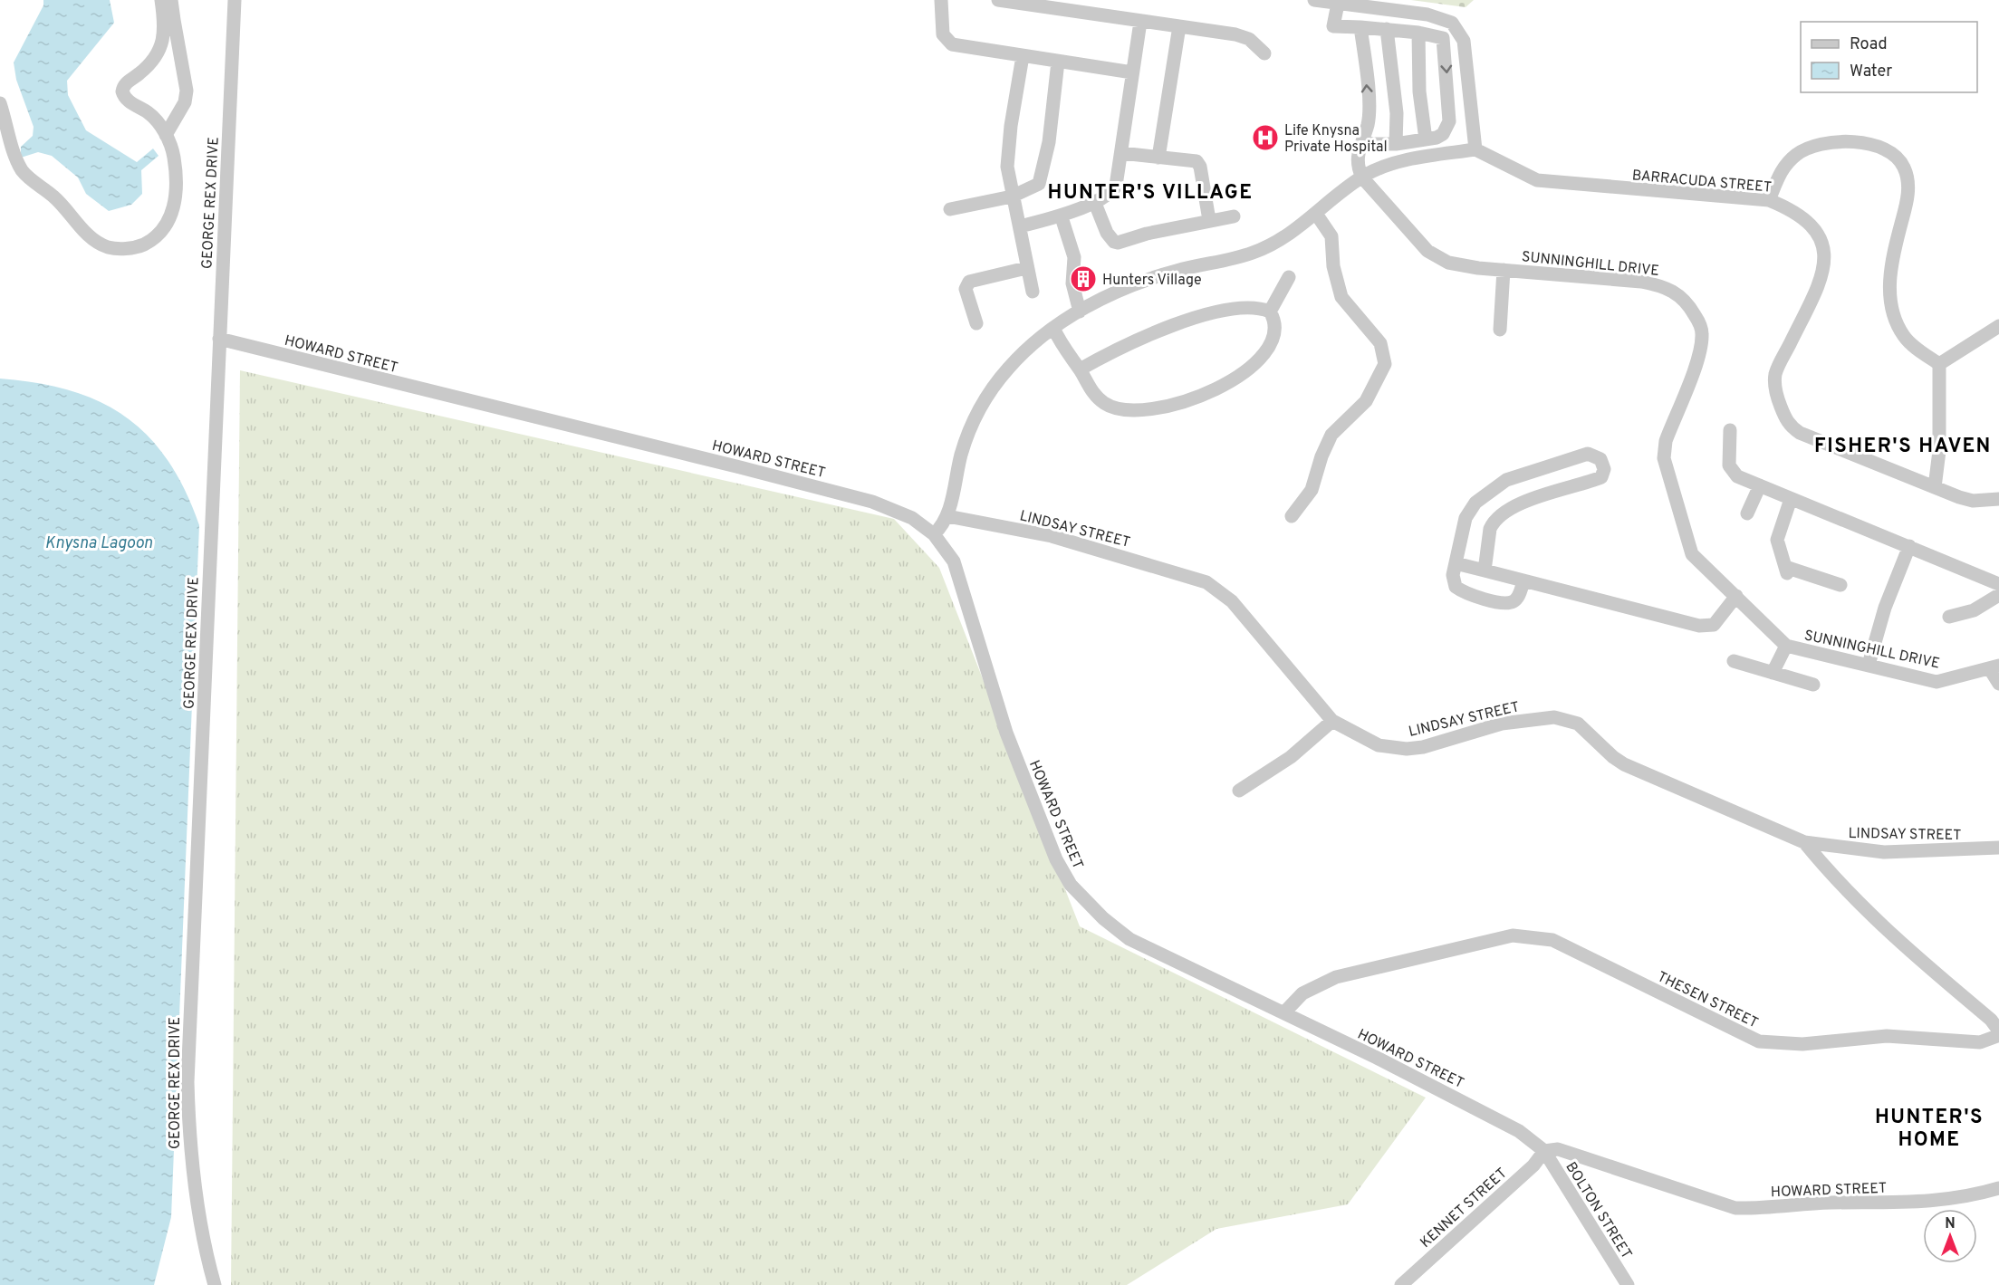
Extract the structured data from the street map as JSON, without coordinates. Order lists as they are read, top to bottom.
{
  "streets": {
    "street": [
      "BARRACUDA STREET",
      "GEORGE REX DRIVE",
      "SUNNINGHILL DRIVE",
      "HOWARD STREET",
      "LINDSAY STREET",
      "THESEN STREET",
      "KENNET STREET",
      "BOLTON STREET"
    ]
  },
  "crossings": [
    ["GEORGE REX DRIVE", "HOWARD STREET"],
    ["HOWARD STREET", "THESEN STREET"],
    ["HOWARD STREET", "KENNET STREET"],
    ["HOWARD STREET", "BOLTON STREET"],
    ["LINDSAY STREET", "THESEN STREET"],
    ["KENNET STREET", "BOLTON STREET"]
  ],
  "districts": ["HUNTER'S VILLAGE", "FISHER'S HAVEN", "HUNTER'S HOME"],
  "water": ["Knysna Lagoon"],
  "places": {
    "hospital": ["Life Knysna Private Hospital"],
    "building": ["Hunters Village"]
  },
  "legend": ["Road", "Water"],
  "north": "top"
}
